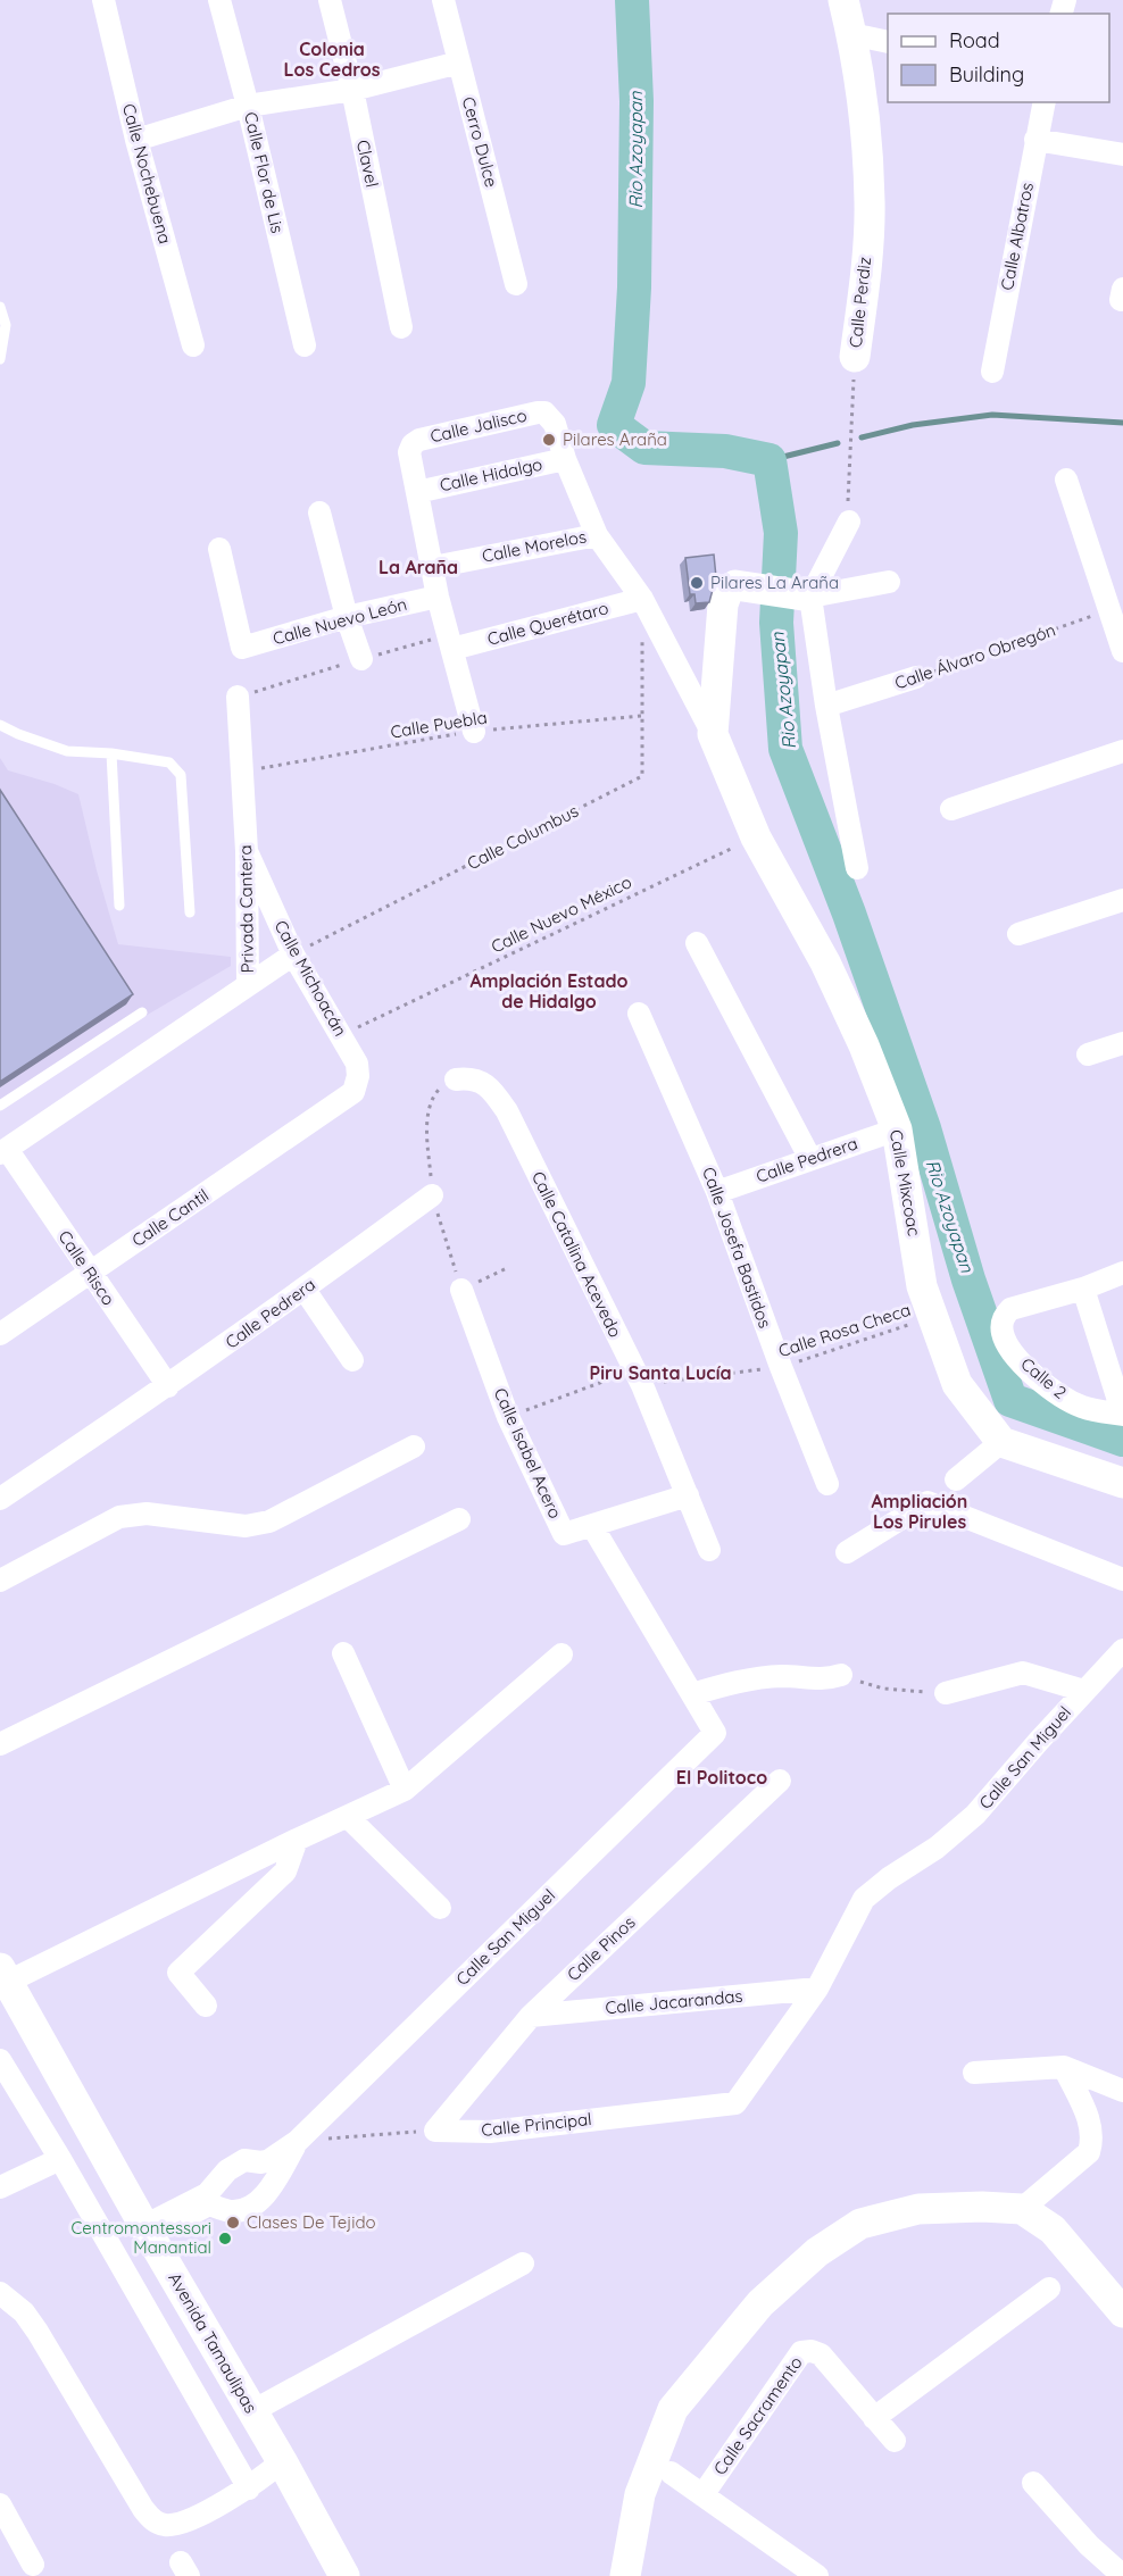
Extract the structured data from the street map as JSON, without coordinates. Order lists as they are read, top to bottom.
{
  "streets": {
    "street": [
      "Cerro Dulce",
      "Clavel",
      "Calle Flor de Lis",
      "Calle Nochebuena",
      "Calle Albatros",
      "Calle Perdiz",
      "Calle Jalisco",
      "Calle Hidalgo",
      "Calle Morelos",
      "Calle Nuevo León",
      "Calle Querétaro",
      "Calle Álvaro Obregón",
      "Privada Cantera",
      "Calle Michoacán",
      "Calle Pedrera",
      "Calle Mixcoac",
      "Calle Cantil",
      "Calle Josefa Bastidos",
      "Calle Catalina Acevedo",
      "Calle Risco",
      "Calle 2",
      "Calle Isabel Acero",
      "Calle San Miguel",
      "Calle Pinos",
      "Calle Jacarandas",
      "Calle Principal",
      "Avenida Tamaulipas",
      "Calle Sacramento"
    ],
    "path": [
      "Calle Puebla",
      "Calle Columbus",
      "Calle Nuevo México",
      "Calle Rosa Checa"
    ]
  },
  "crossings": [
    ["Calle Jalisco", "Calle Hidalgo"],
    ["Calle Puebla", "Calle Columbus"],
    ["Calle Puebla", "Privada Cantera"],
    ["Calle Columbus", "Calle Michoacán"],
    ["Privada Cantera", "Calle Michoacán"],
    ["Privada Cantera", "Calle Risco"],
    ["Calle Nuevo México", "Calle Michoacán"],
    ["Calle Nuevo México", "Calle Mixcoac"],
    ["Calle Michoacán", "Calle Cantil"],
    ["Calle Pedrera", "Calle Mixcoac"],
    ["Calle Pedrera", "Calle Josefa Bastidos"],
    ["Calle Pedrera", "Calle Risco"],
    ["Calle Mixcoac", "Calle Rosa Checa"],
    ["Calle Cantil", "Calle Risco"],
    ["Calle Josefa Bastidos", "Calle Rosa Checa"],
    ["Calle Catalina Acevedo", "Calle Rosa Checa"],
    ["Calle Rosa Checa", "Calle Isabel Acero"],
    ["Calle San Miguel", "Calle Jacarandas"],
    ["Calle San Miguel", "Calle Principal"],
    ["Calle San Miguel", "Avenida Tamaulipas"],
    ["Calle Pinos", "Calle Jacarandas"],
    ["Calle Pinos", "Calle Principal"]
  ],
  "districts": [
    "Colonia Los Cedros",
    "La Araña",
    "Amplación Estado de Hidalgo",
    "Piru Santa Lucía",
    "Ampliación Los Pirules",
    "El Politoco"
  ],
  "water": ["Rio Azoyapan"],
  "places": [
    "Pilares Araña",
    "Pilares La Araña",
    "Clases De Tejido",
    "Centromontessori Manantial"
  ],
  "legend": ["Road", "Building"]
}
